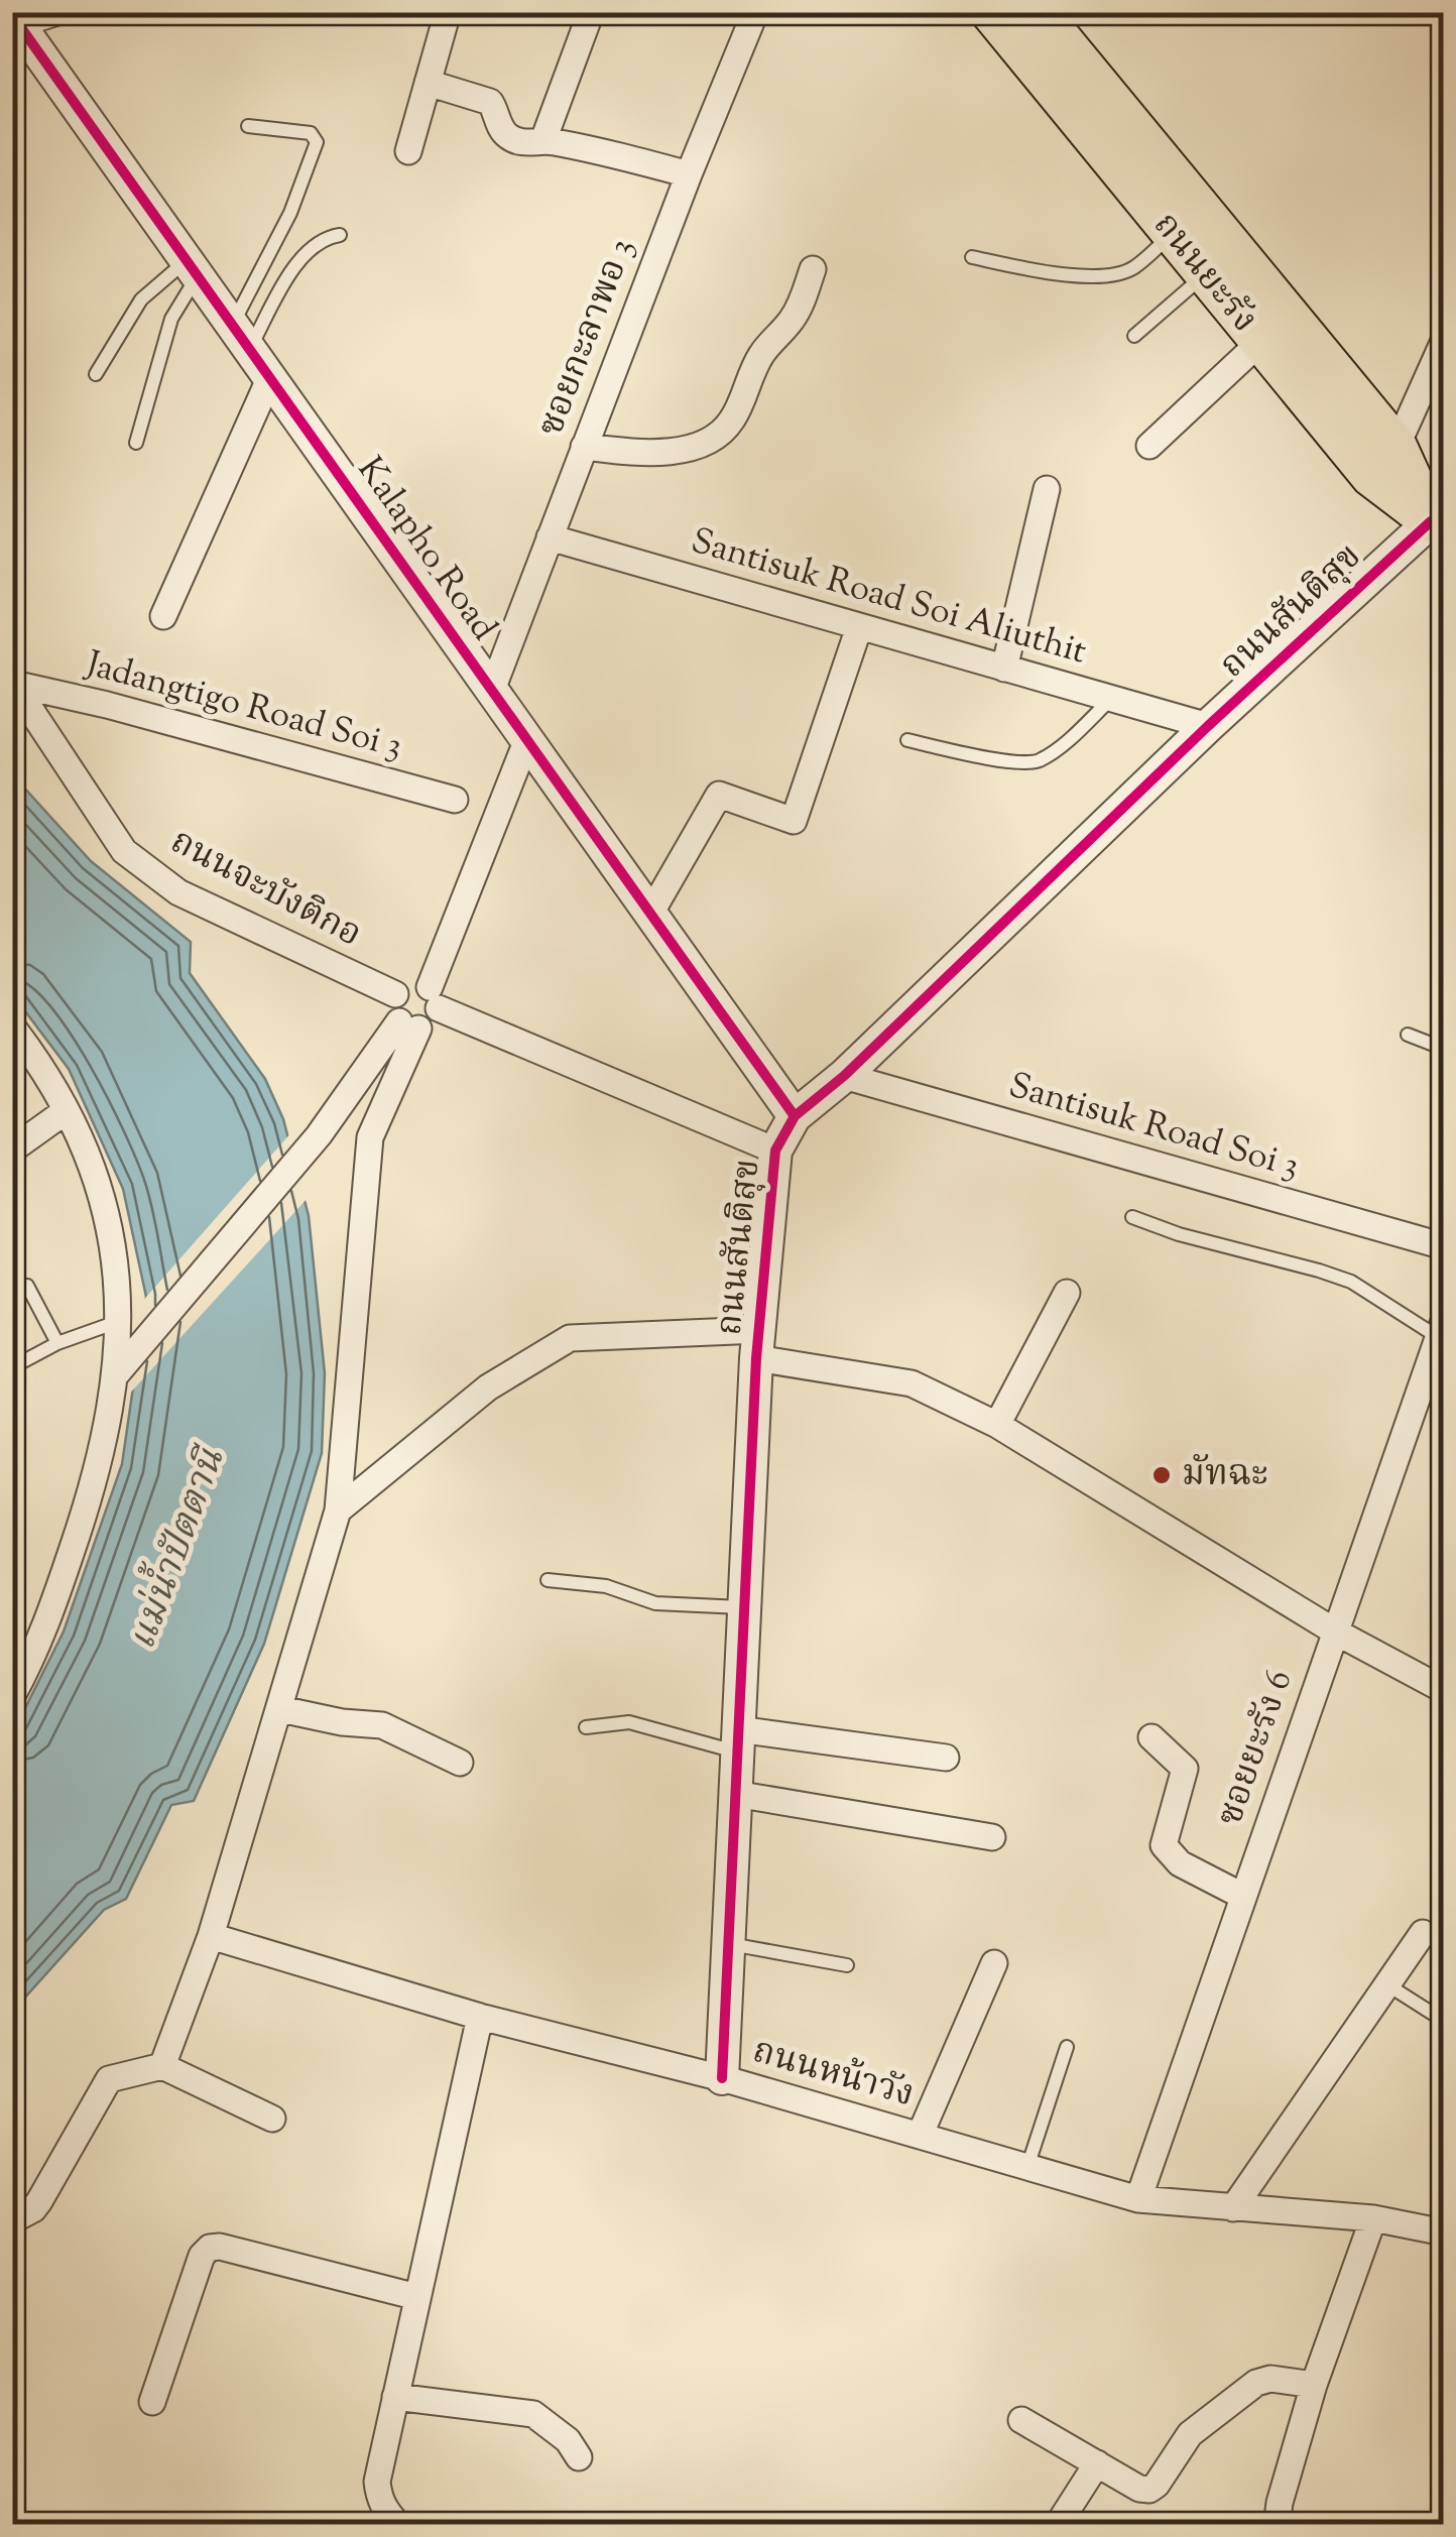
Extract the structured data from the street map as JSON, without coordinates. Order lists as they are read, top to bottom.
{
  "streets": {
    "main road": ["ถนนยะรัง"],
    "street": [
      "ซอยกะลาพอ 3",
      "Kalapho Road",
      "Santisuk Road Soi Aliuthit",
      "ถนนสันติสุข",
      "Jadangtigo Road Soi 3",
      "ถนนจะบังติกอ",
      "Santisuk Road Soi 3",
      "ซอยยะรัง 6",
      "ถนนหน้าวัง"
    ]
  },
  "crossings": [
    ["ถนนยะรัง", "ถนนสันติสุข"],
    ["ซอยกะลาพอ 3", "Kalapho Road"],
    ["ซอยกะลาพอ 3", "Santisuk Road Soi Aliuthit"],
    ["Kalapho Road", "ถนนสันติสุข"],
    ["Santisuk Road Soi Aliuthit", "ถนนสันติสุข"],
    ["ถนนสันติสุข", "Santisuk Road Soi 3"],
    ["ถนนสันติสุข", "ถนนหน้าวัง"],
    ["Jadangtigo Road Soi 3", "ถนนจะบังติกอ"],
    ["ซอยยะรัง 6", "ถนนหน้าวัง"]
  ],
  "water": ["แม่น้ำปัตตานี"],
  "places": ["มัทฉะ"]
}
